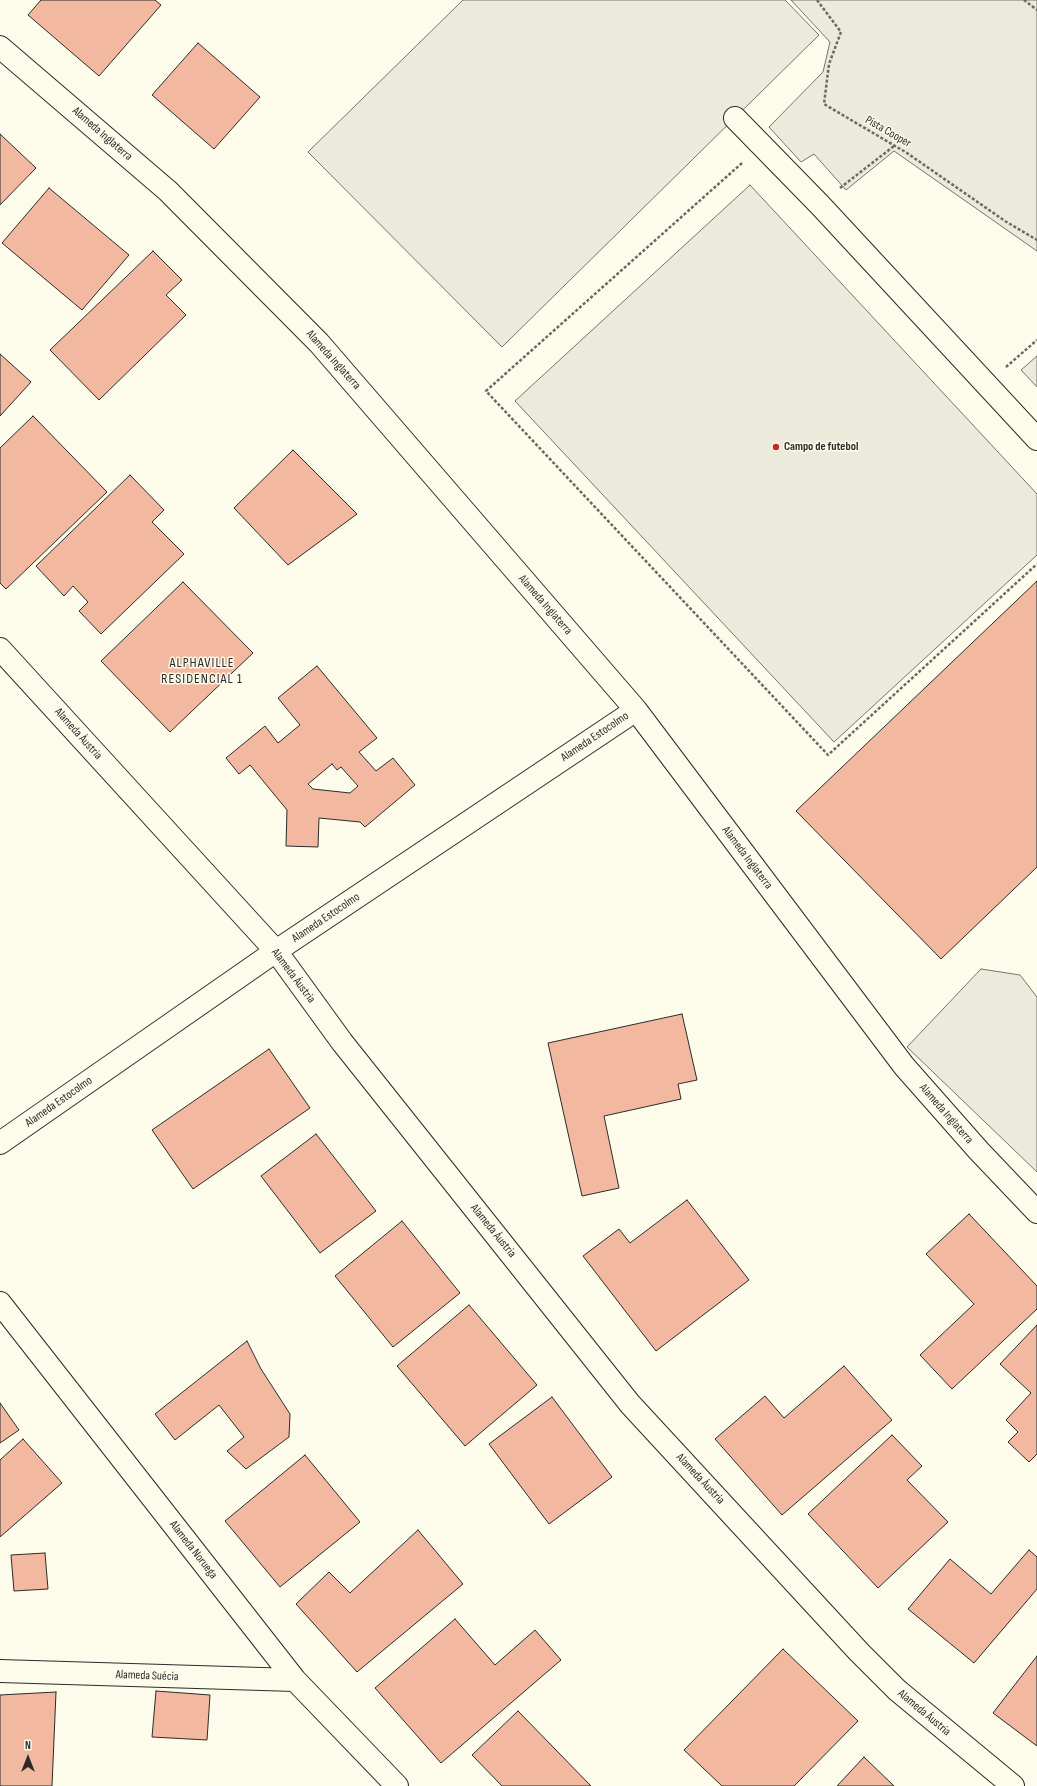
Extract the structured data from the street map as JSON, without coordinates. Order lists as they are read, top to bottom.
{
  "streets": {
    "street": [
      "Alameda Inglaterra",
      "Alameda Áustria",
      "Alameda Estocolmo",
      "Alameda Noruega",
      "Alameda Suécia"
    ],
    "path": ["Pista Cooper"]
  },
  "crossings": [
    ["Alameda Inglaterra", "Alameda Estocolmo"],
    ["Alameda Áustria", "Alameda Estocolmo"],
    ["Alameda Noruega", "Alameda Suécia"]
  ],
  "districts": ["ALPHAVILLE RESIDENCIAL 1"],
  "places": ["Campo de futebol"],
  "north": "top"
}
